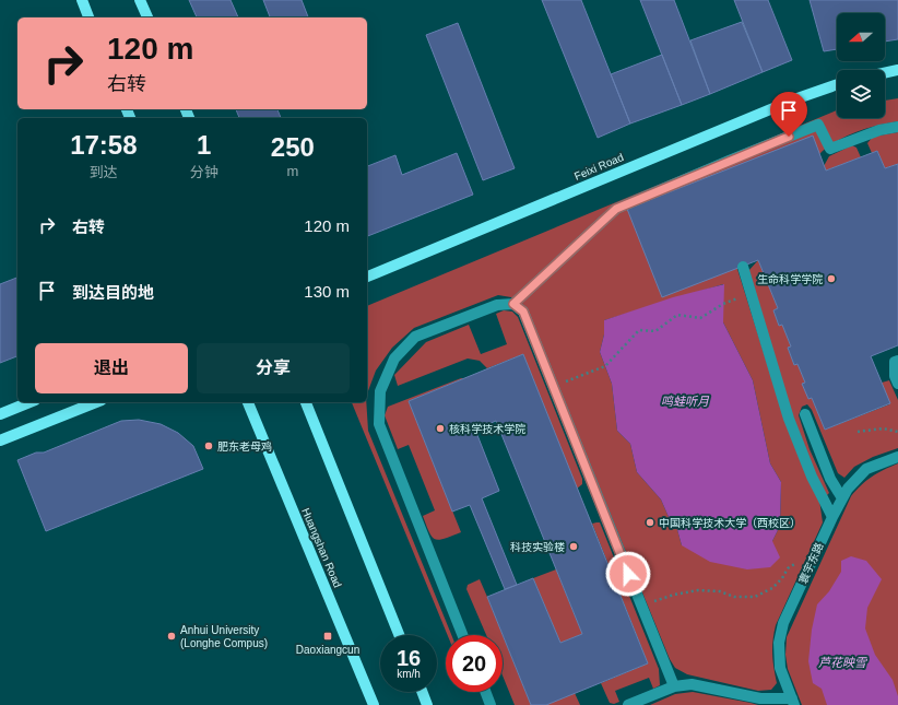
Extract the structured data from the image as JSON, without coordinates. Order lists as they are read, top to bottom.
{
  "streets": {
    "main road": ["Feixi Road", "Huangshan Road"],
    "street": ["寰宇东路"]
  },
  "water": ["鸣蛙听月", "芦花映雪"],
  "places": {
    "other": [
      "生命科学学院",
      "核科学技术学院",
      "肥东老母鸡",
      "中国科学技术大学（西校区）",
      "科技实验楼",
      "Anhui University (Longhe Compus)"
    ],
    "transit": ["Daoxiangcun"]
  },
  "north": "left",
  "page": {
    "turn": ["120 m", "右转"],
    "eta": [
      "17:58",
      "到达",
      "1",
      "分钟",
      "250",
      "m"
    ],
    "list": [
      {
        "name": "右转",
        "value": "120 m"
      },
      {
        "name": "到达目的地",
        "value": "130 m"
      }
    ],
    "buttons": ["退出", "分享"],
    "speed": "16 km/h",
    "limit": "20"
  }
}
